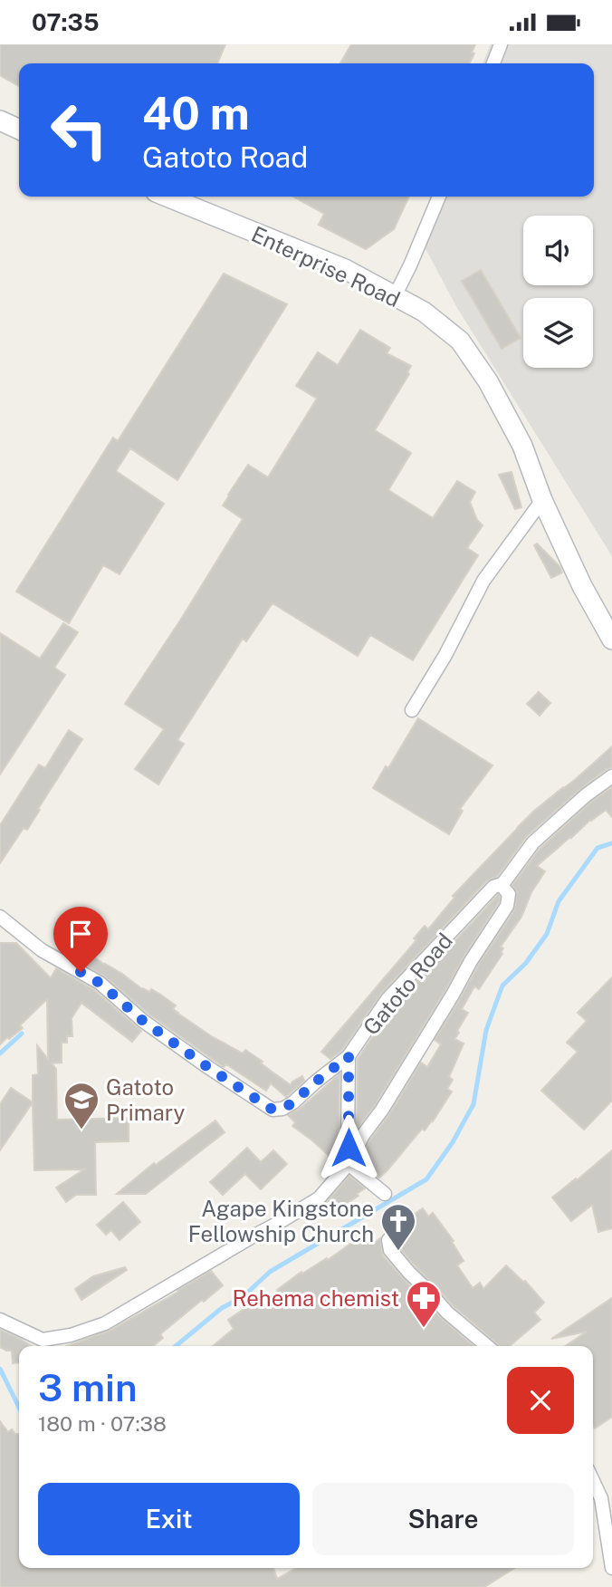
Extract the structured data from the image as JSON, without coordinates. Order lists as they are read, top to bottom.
{
  "streets": {
    "main road": ["Enterprise Road"],
    "street": ["Gatoto Road"]
  },
  "places": {
    "school or university": ["Gatoto Primary"],
    "church": ["Agape Kingstone Fellowship Church"],
    "pharmacy": ["Rehema chemist"]
  },
  "page": {
    "status": "07:35",
    "turn": ["40 m", "Gatoto Road"],
    "heading": ["3 min", "180 m · 07:38"],
    "buttons": ["Exit", "Share"]
  }
}
